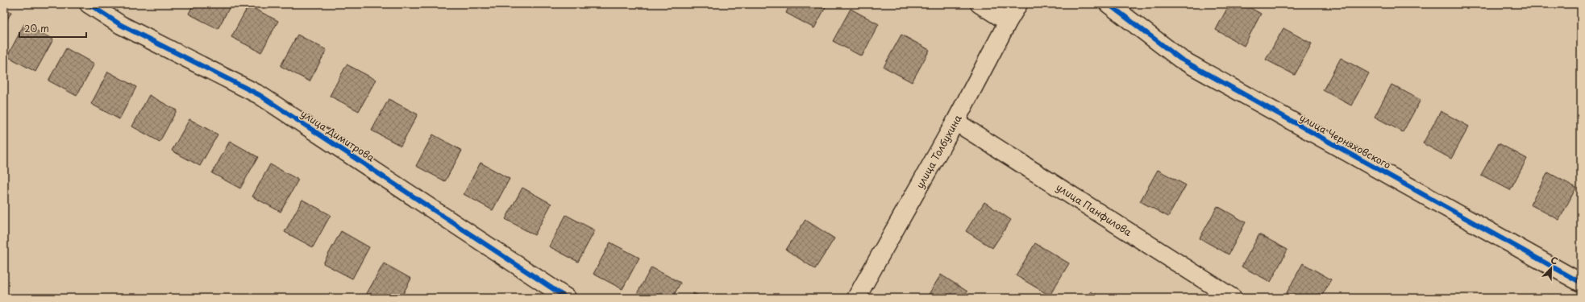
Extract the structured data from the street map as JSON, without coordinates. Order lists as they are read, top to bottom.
{
  "streets": {
    "street": [
      "улица Димитрова",
      "улица Черняховского",
      "улица Толбухина",
      "улица Панфилова"
    ]
  },
  "crossings": [
    ["улица Толбухина", "улица Панфилова"]
  ],
  "scale_bar": "20 m",
  "north": "top right"
}
